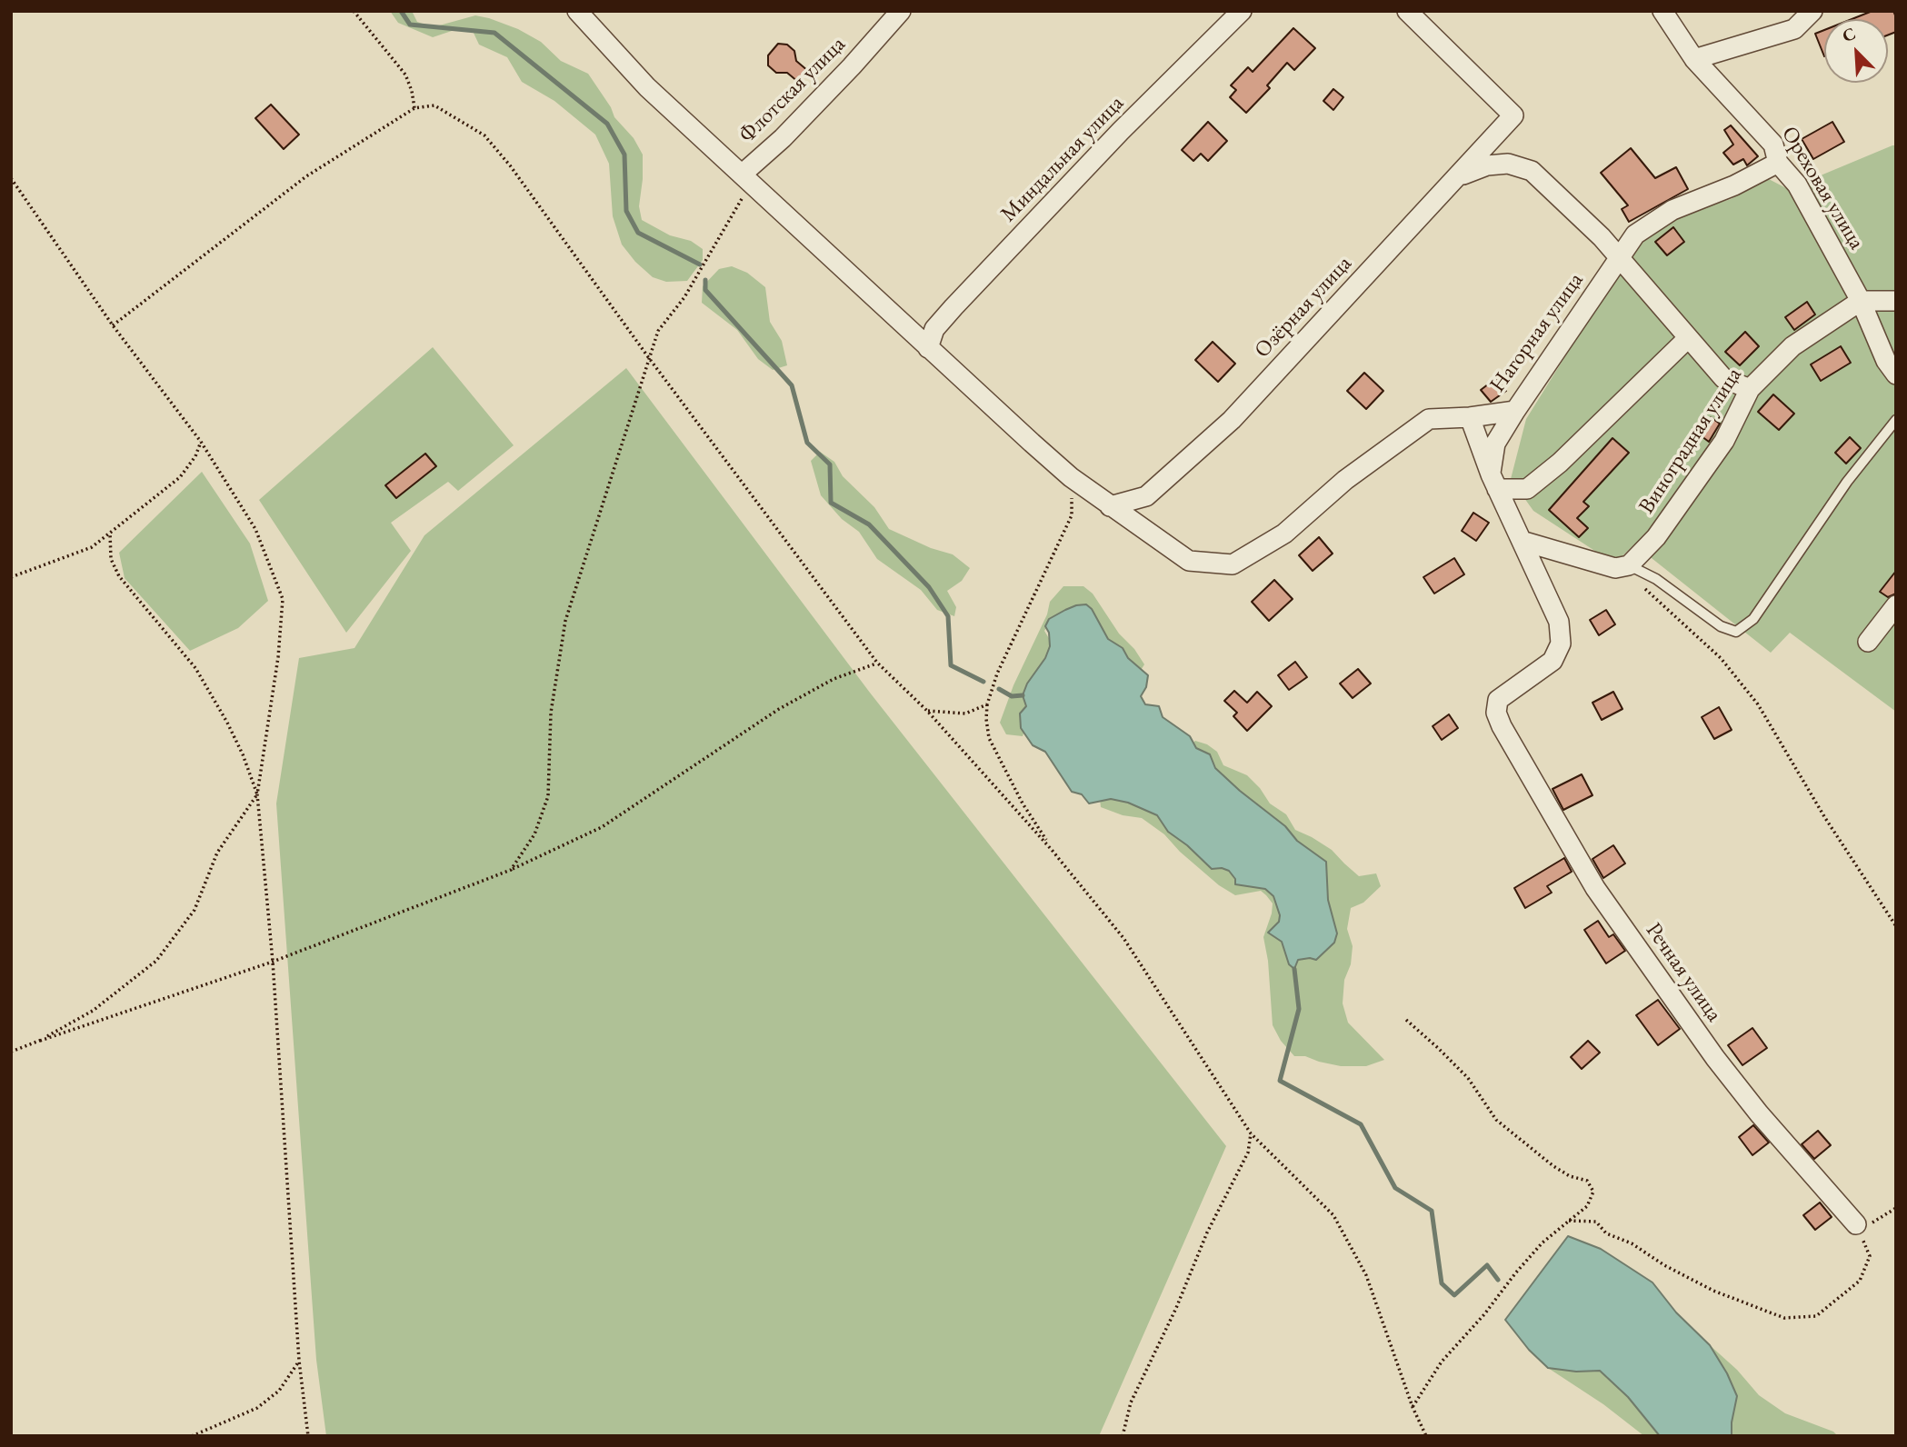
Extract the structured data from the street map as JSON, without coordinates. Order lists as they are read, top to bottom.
{
  "streets": {
    "street": [
      "Флотская улица",
      "Миндальная улица",
      "Ореховая улица",
      "Озёрная улица",
      "Нагорная улица",
      "Виноградная улица",
      "Речная улица"
    ]
  },
  "crossings": [
    ["Ореховая улица", "Нагорная улица"],
    ["Ореховая улица", "Виноградная улица"],
    ["Озёрная улица", "Нагорная улица"]
  ],
  "north": "top left"
}
